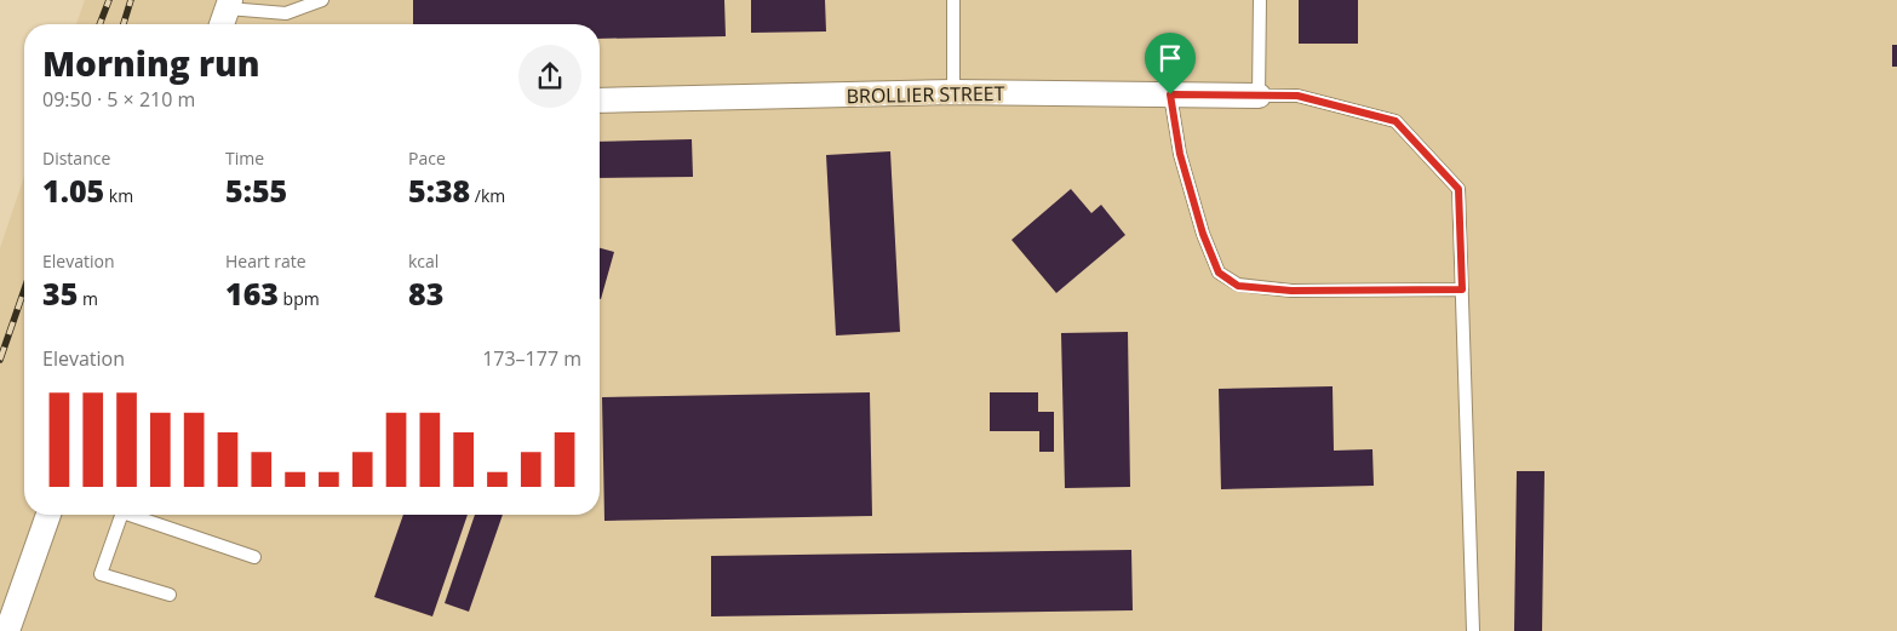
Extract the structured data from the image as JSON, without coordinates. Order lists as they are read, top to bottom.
{
  "streets": {
    "street": ["BROLLIER STREET"]
  },
  "page": {
    "heading": ["Morning run", "09:50 · 5 × 210 m"],
    "stats": [
      ["Distance", "1.05 km"],
      ["Time", "5:55"],
      ["Pace", "5:38 /km"],
      ["Elevation", "35 m"],
      ["Heart rate", "163 bpm"],
      ["kcal", "83"]
    ],
    "chart": ["Elevation", "173–177 m"]
  }
}
